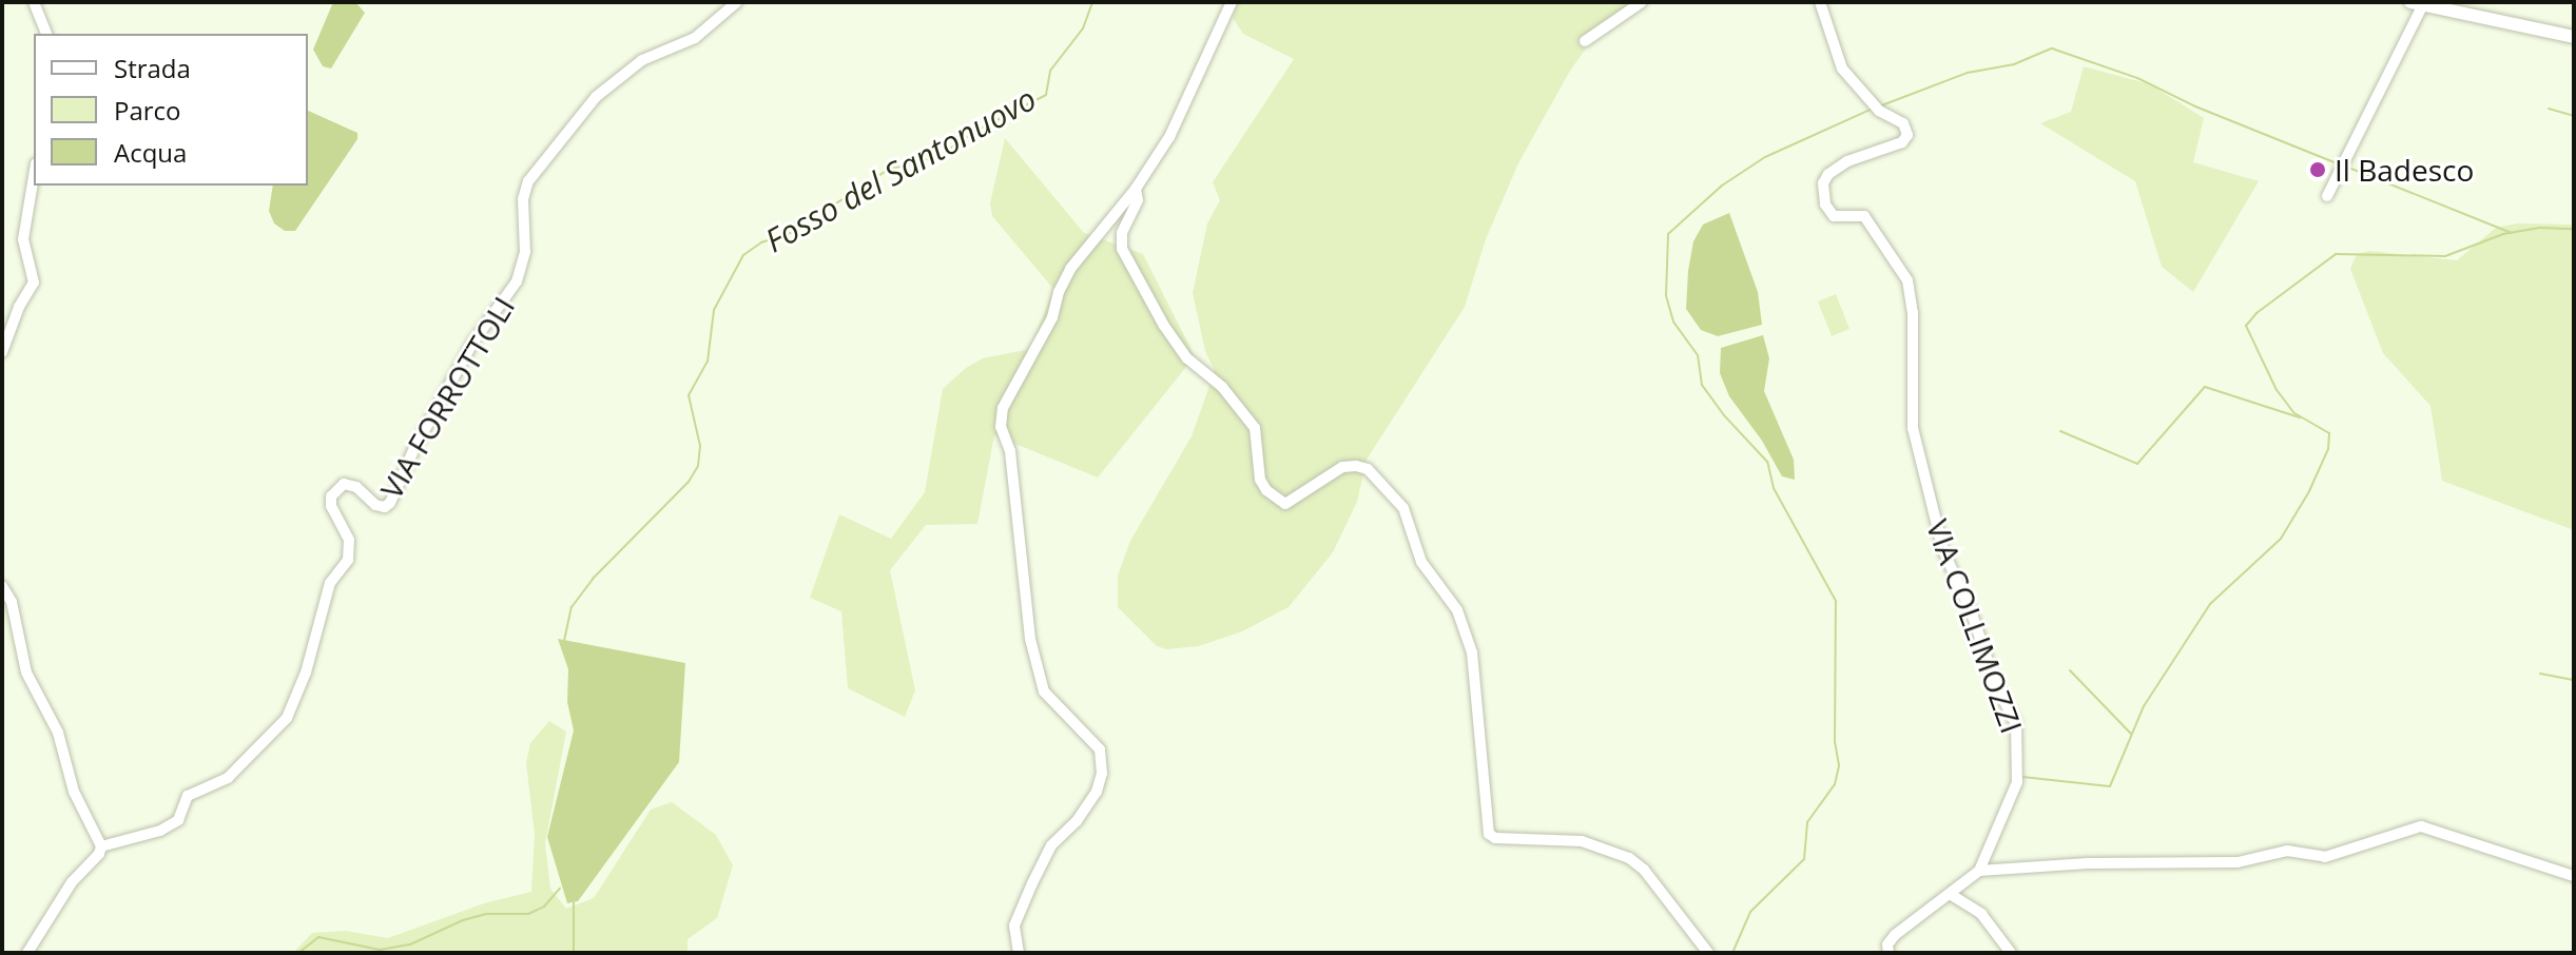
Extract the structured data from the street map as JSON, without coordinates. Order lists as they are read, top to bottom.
{
  "streets": {
    "street": ["VIA FORROTTOLI", "VIA COLLIMOZZI"]
  },
  "water": ["Fosso del Santonuovo"],
  "places": ["Il Badesco"],
  "legend": ["Strada", "Parco", "Acqua"]
}
